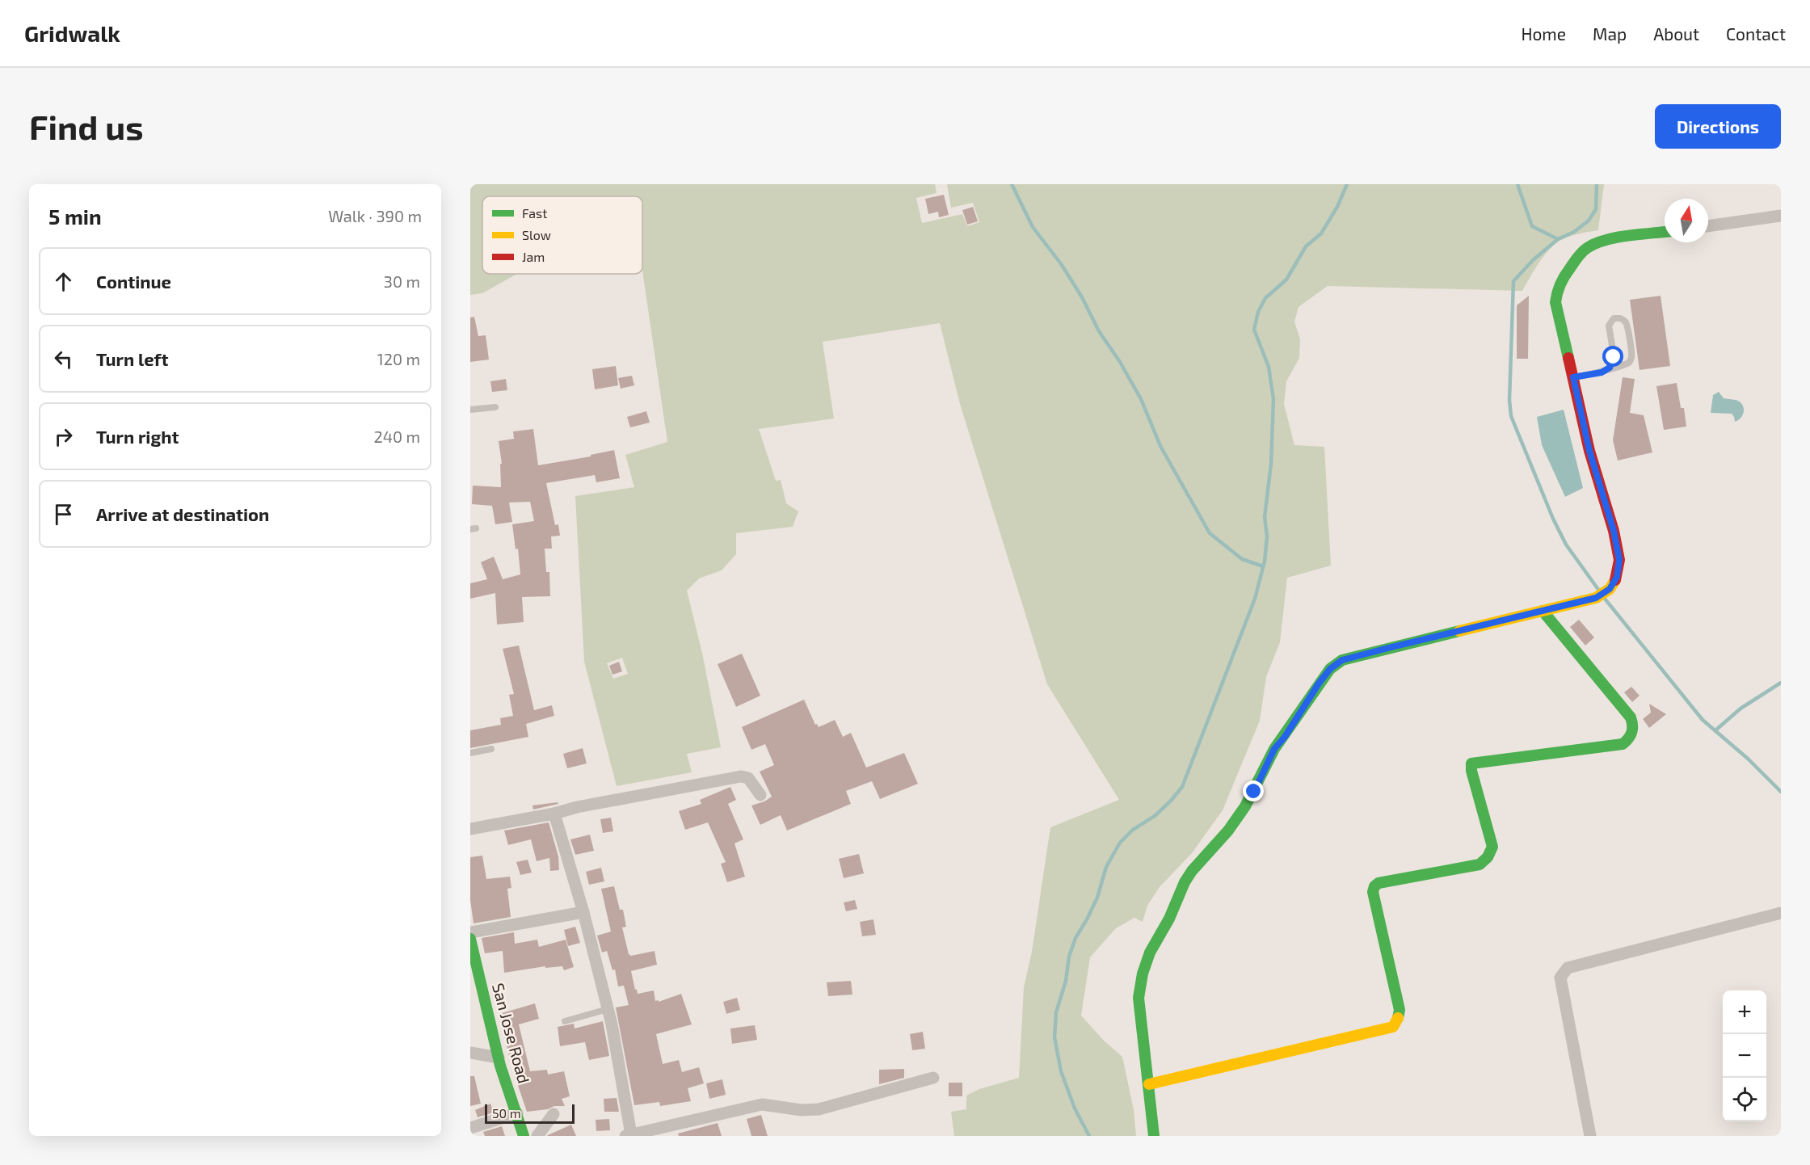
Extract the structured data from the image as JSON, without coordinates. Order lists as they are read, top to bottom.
{
  "streets": {
    "street": ["San Jose Road"]
  },
  "legend": ["Fast", "Slow", "Jam"],
  "scale_bar": "50 m",
  "north": "top",
  "page": {
    "header": "Gridwalk",
    "nav": [
      "Home",
      "Map",
      "About",
      "Contact"
    ],
    "buttons": "Directions",
    "title": "Find us",
    "heading": ["5 min", "Walk · 390 m"],
    "list": [
      ["Continue", "30 m"],
      ["Turn left", "120 m"],
      ["Turn right", "240 m"],
      "Arrive at destination"
    ],
    "map_buttons": ["+", "−"],
    "scale": "50 m"
  }
}
